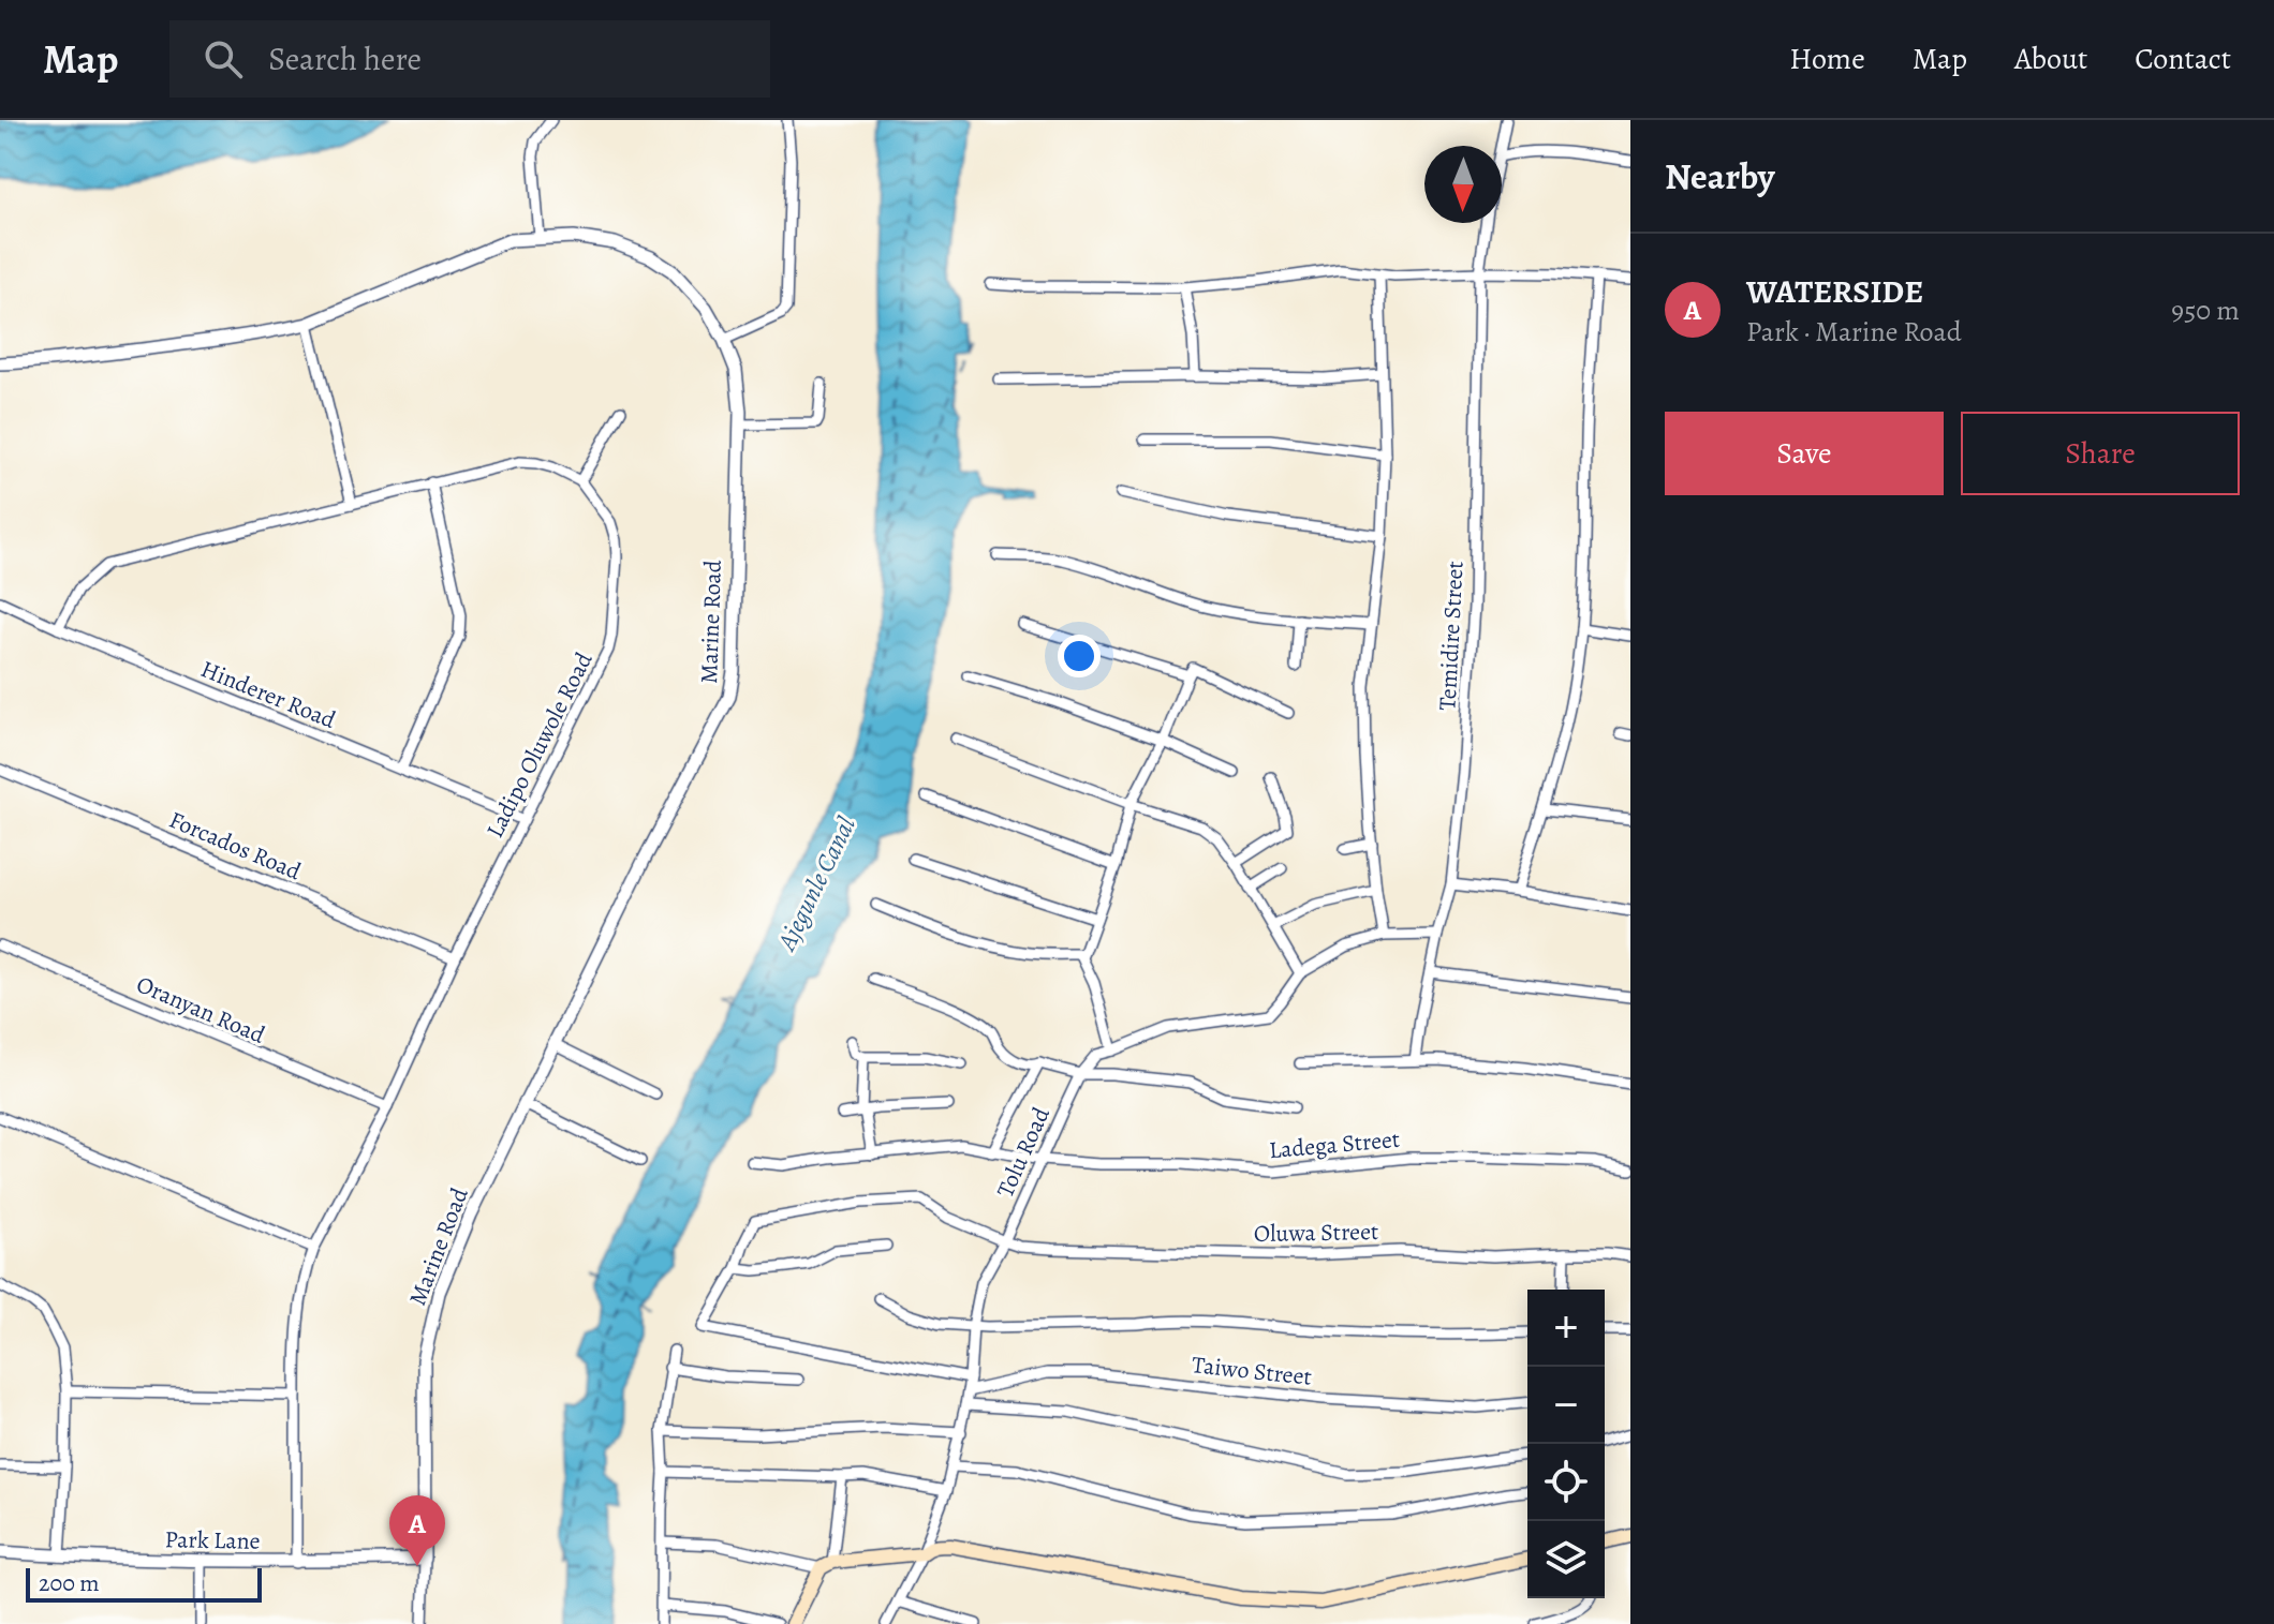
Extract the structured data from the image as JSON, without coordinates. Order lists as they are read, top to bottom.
{
  "streets": {
    "street": [
      "Marine Road",
      "Temidire Street",
      "Hinderer Road",
      "Ladipo Oluwole Road",
      "Forcados Road",
      "Oranyan Road",
      "Ladega Street",
      "Tolu Road",
      "Oluwa Street",
      "Taiwo Street",
      "Park Lane"
    ]
  },
  "crossings": [
    ["Marine Road", "Park Lane"],
    ["Temidire Street", "Tolu Road"],
    ["Hinderer Road", "Ladipo Oluwole Road"],
    ["Ladipo Oluwole Road", "Forcados Road"],
    ["Ladipo Oluwole Road", "Oranyan Road"],
    ["Ladipo Oluwole Road", "Park Lane"],
    ["Ladega Street", "Tolu Road"],
    ["Tolu Road", "Oluwa Street"],
    ["Tolu Road", "Taiwo Street"]
  ],
  "water": ["Ajegunle Canal"],
  "scale_bar": "200 m",
  "north": "bottom",
  "page": {
    "header": "Map",
    "search": "Search here",
    "nav": [
      "Home",
      "Map",
      "About",
      "Contact"
    ],
    "heading": "Nearby",
    "list": [
      {
        "mark": "A",
        "name": "WATERSIDE",
        "note": "Park · Marine Road",
        "value": "950 m"
      }
    ],
    "buttons": ["Save", "Share"],
    "map_buttons": ["+", "−"],
    "pins": "A",
    "scale": "200 m"
  }
}
